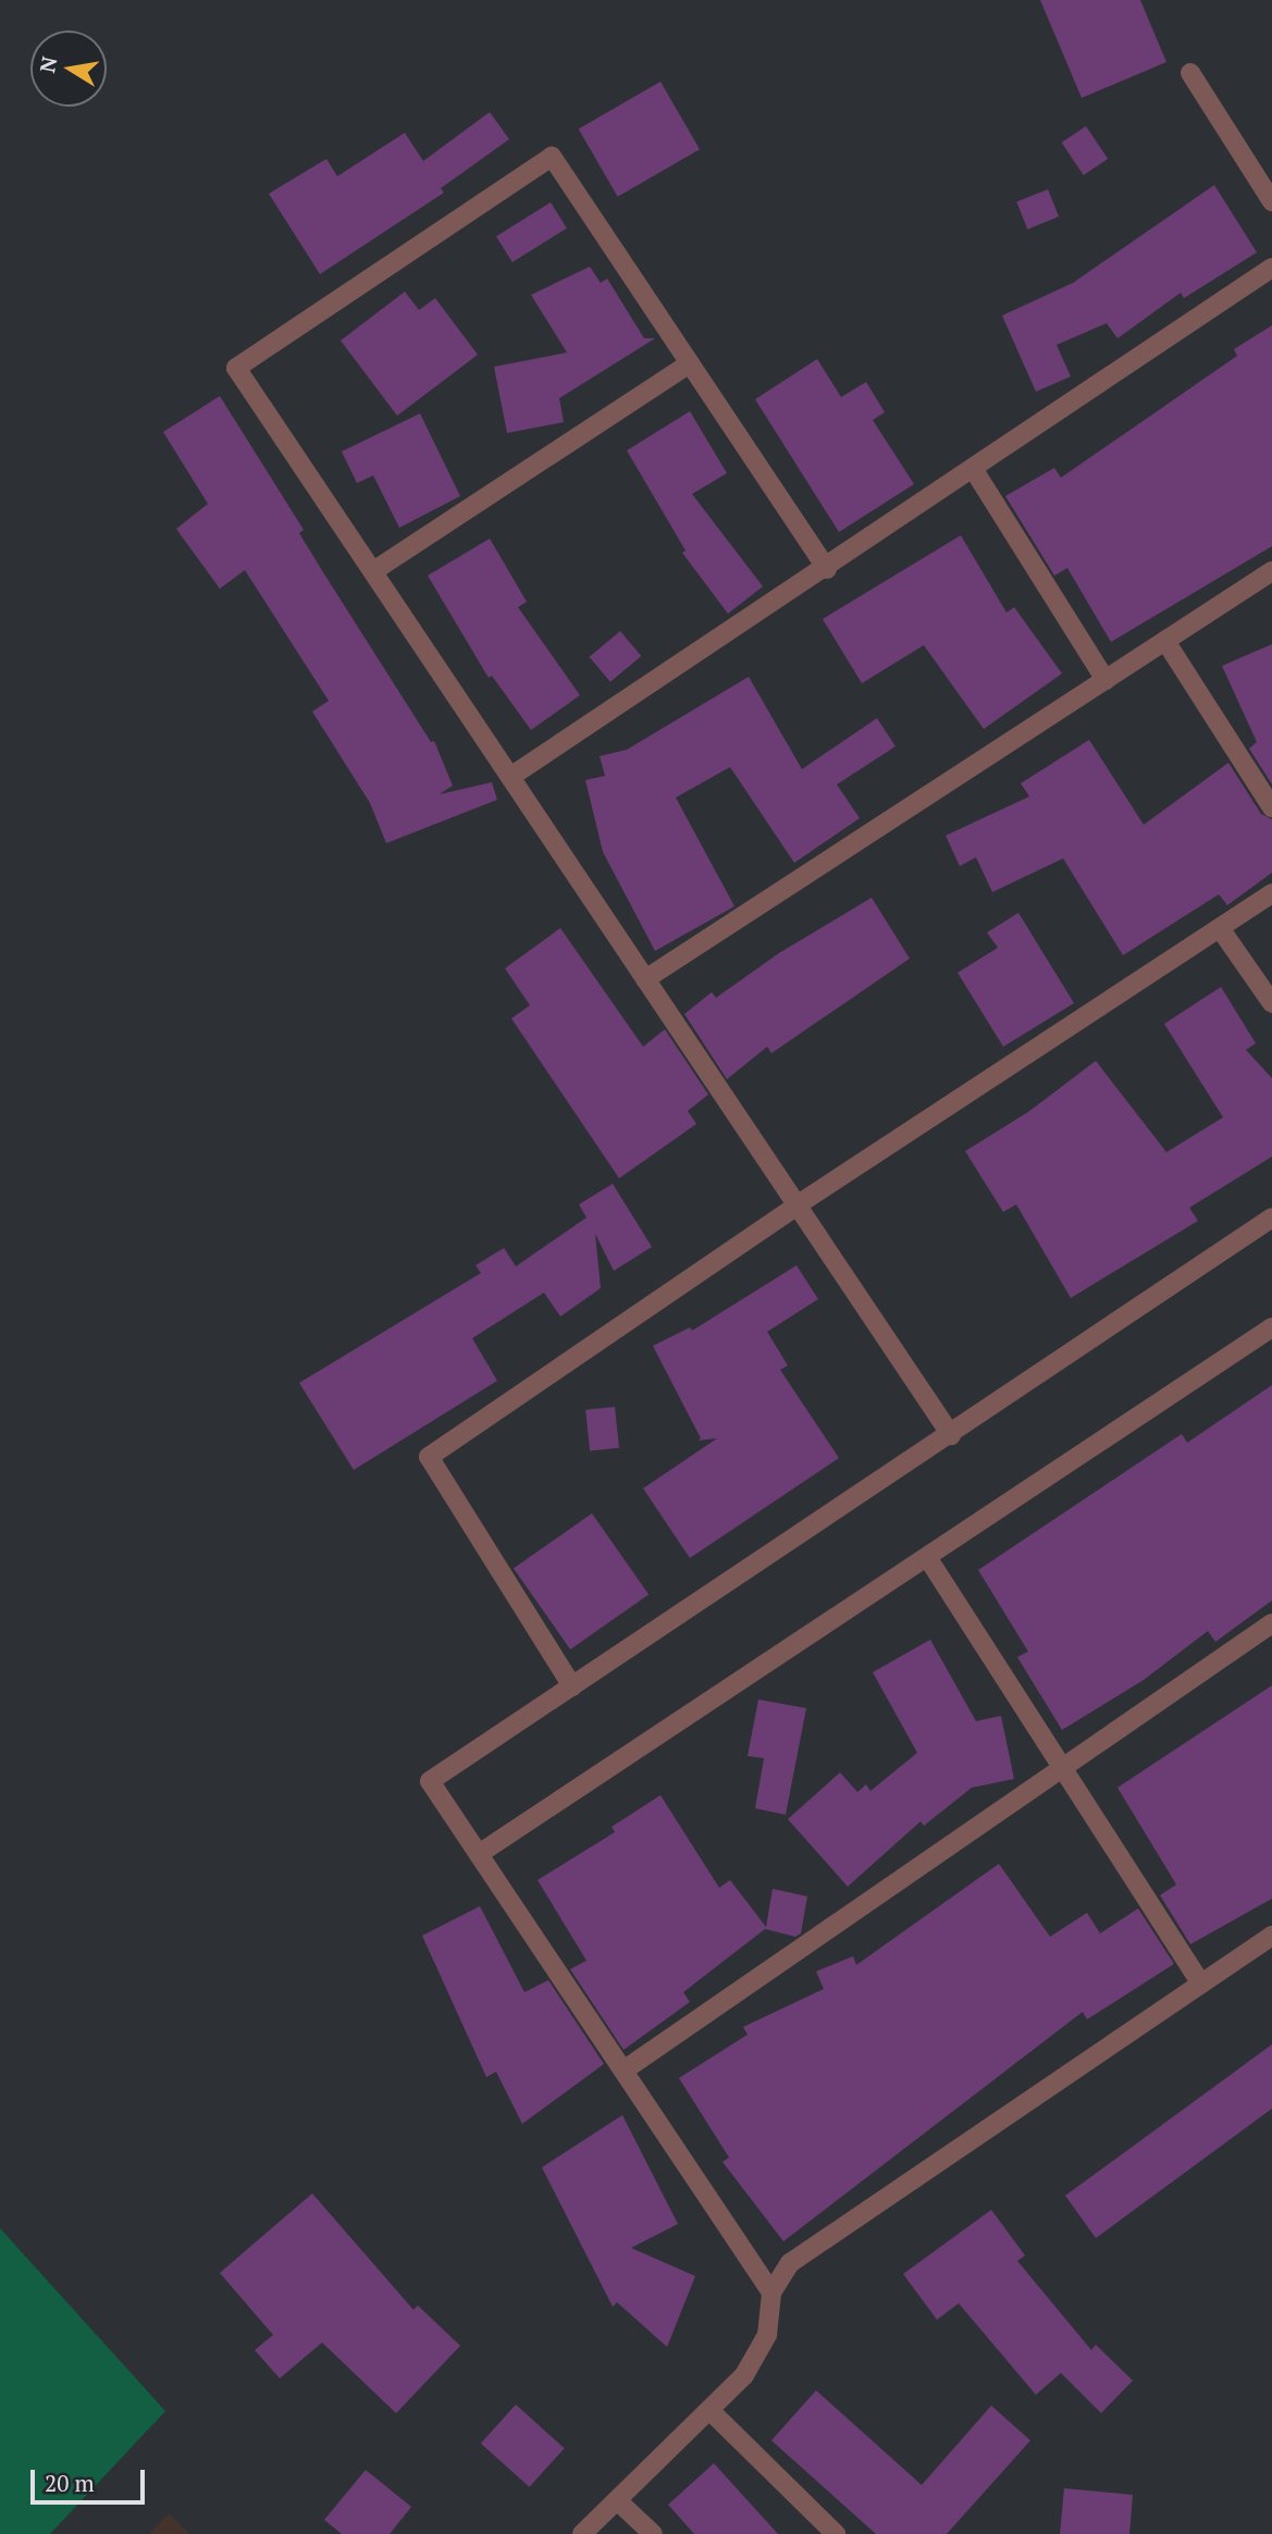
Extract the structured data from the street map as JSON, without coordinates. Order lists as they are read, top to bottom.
{
  "scale_bar": "20 m",
  "north": "left"
}
